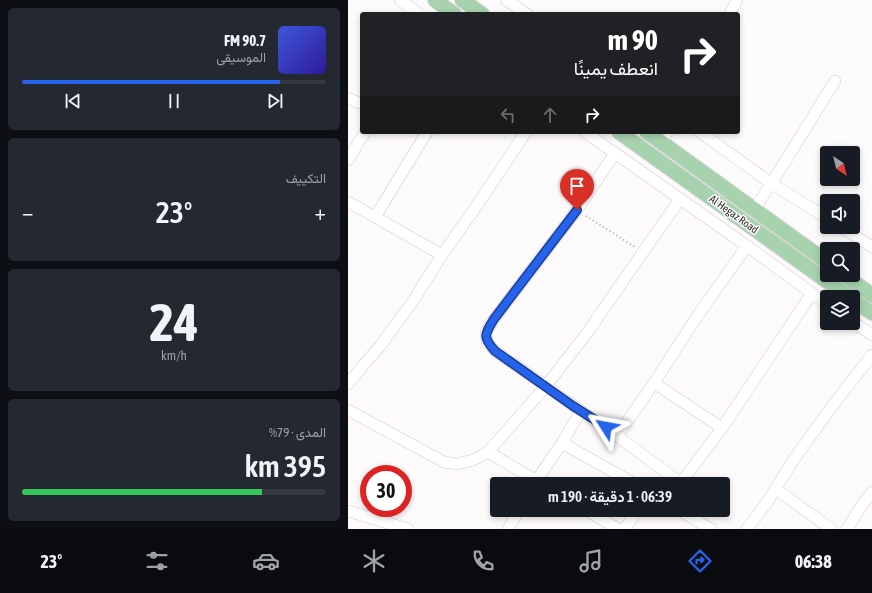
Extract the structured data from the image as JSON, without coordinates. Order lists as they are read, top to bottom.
{
  "streets": {
    "main road": ["Al Hegaz Road"]
  },
  "north": "bottom right",
  "page": {
    "turn": ["90 m", "انعطف يمينًا"],
    "song": ["90.7 FM", "الموسيقى"],
    "tile": [
      "التكييف",
      ["24", "km/h"],
      ["المدى · 79%", "395 km"]
    ],
    "heat": ["−", "23°", "+"],
    "limit": "30",
    "trip": "06:39 · 1 دقيقة · 190 m",
    "tabs": ["06:38", "23°"]
  }
}
